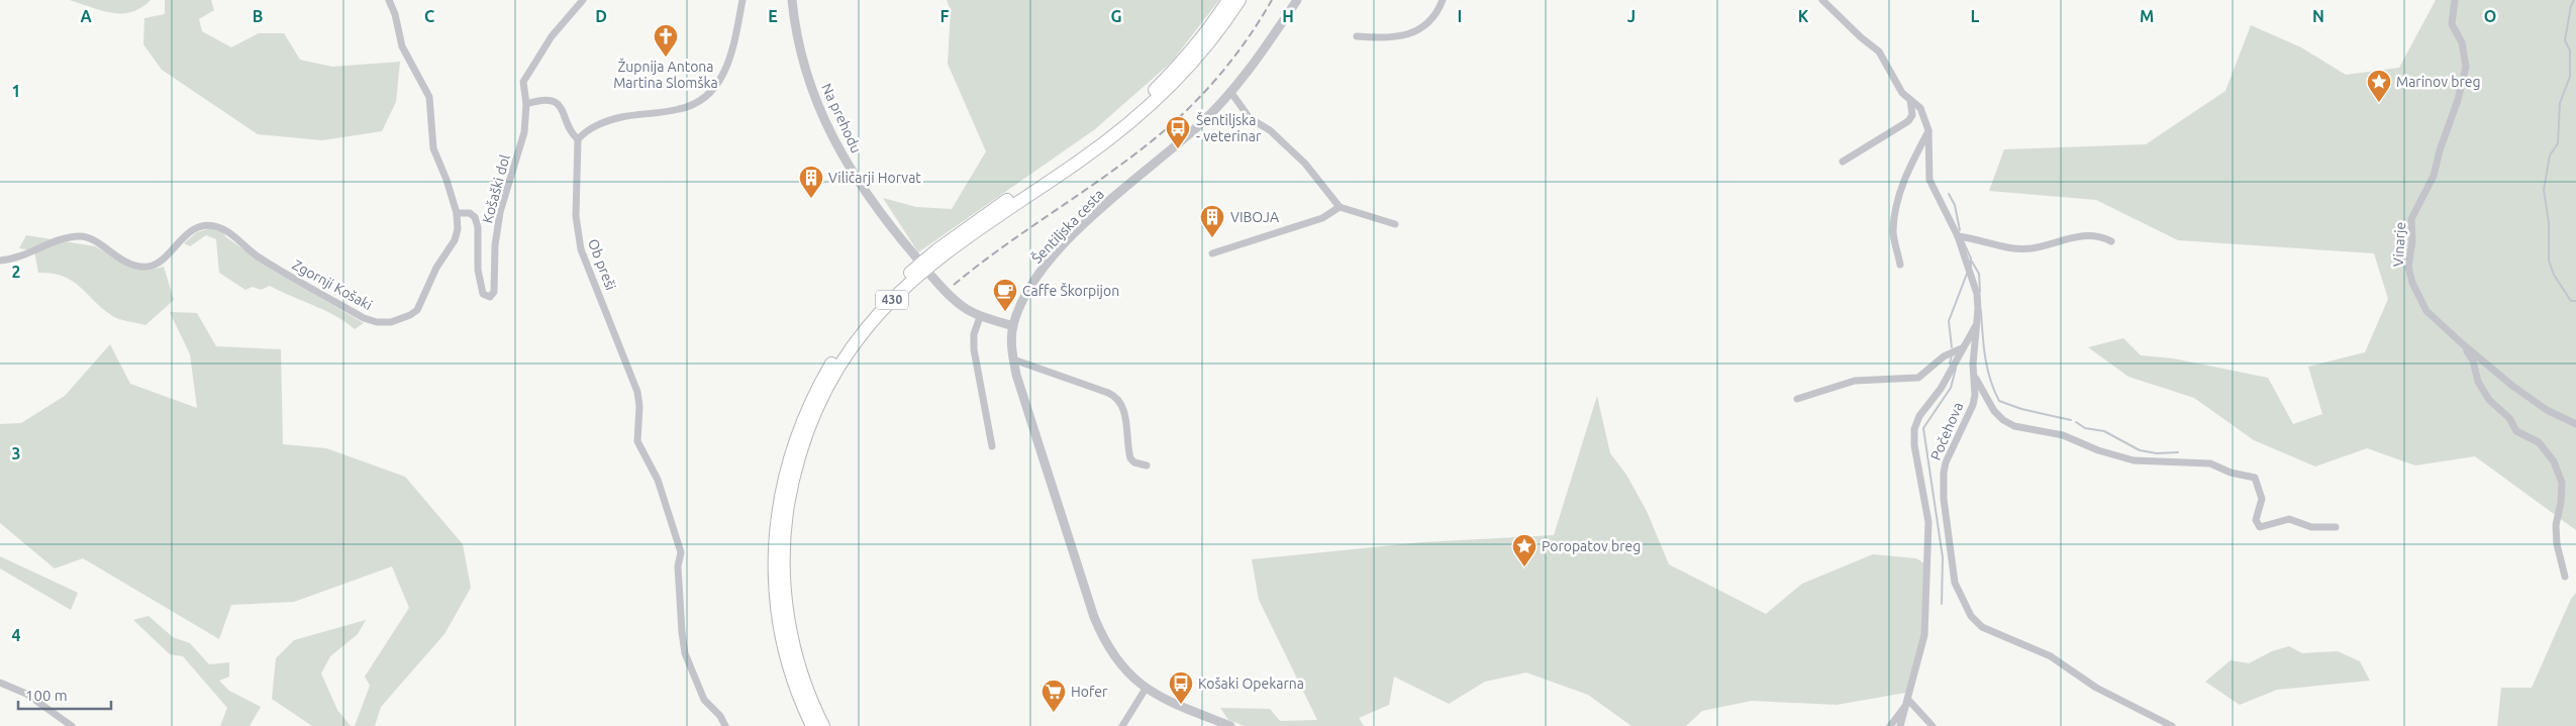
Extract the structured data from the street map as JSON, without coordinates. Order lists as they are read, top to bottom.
{
  "streets": {
    "highway": ["430"],
    "street": [
      "Na prehodu",
      "Košaški dol",
      "Šentiljska cesta",
      "Vinarje",
      "Ob preši",
      "Zgornji Košaki",
      "Počehova"
    ]
  },
  "crossings": [
    ["Košaški dol", "Zgornji Košaki"]
  ],
  "places": {
    "church": ["Župnija Antona Martina Slomška"],
    "place": ["Marinov breg", "Poropatov breg"],
    "bus stop": ["Šentiljska - veterinar", "Košaki Opekarna"],
    "building": ["Viličarji Horvat", "VIBOJA"],
    "cafe": ["Caffe Škorpijon"],
    "supermarket": ["Hofer"]
  },
  "scale_bar": "100 m",
  "grid": {
    "columns": [
      "A",
      "B",
      "C",
      "D",
      "E",
      "F",
      "G",
      "H",
      "I",
      "J",
      "K",
      "L",
      "M",
      "N",
      "O"
    ],
    "rows": [
      "1",
      "2",
      "3",
      "4"
    ]
  }
}
